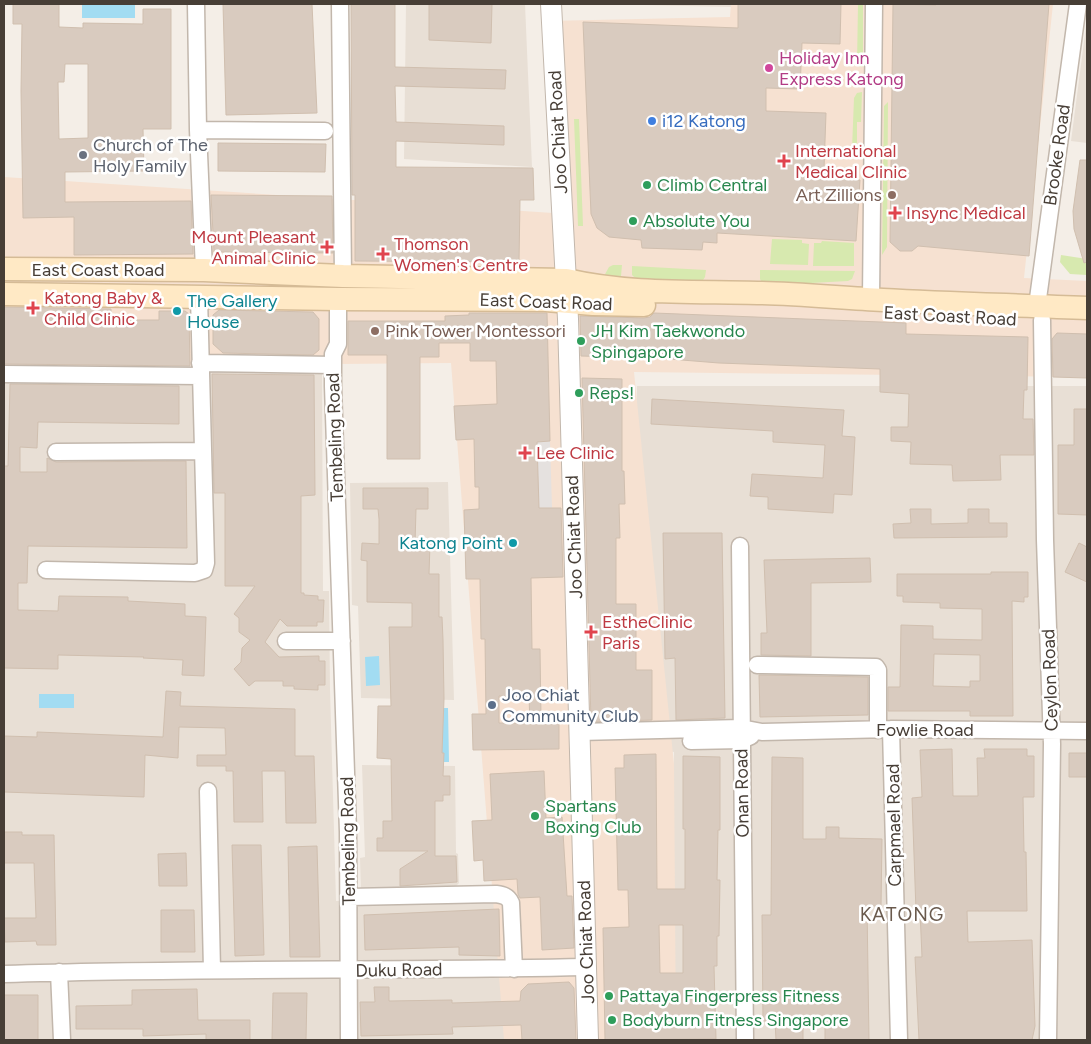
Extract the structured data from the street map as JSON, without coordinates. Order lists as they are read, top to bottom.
{
  "streets": {
    "main road": ["East Coast Road"],
    "street": [
      "Joo Chiat Road",
      "Brooke Road",
      "Tembeling Road",
      "Ceylon Road",
      "Fowlie Road",
      "Onan Road",
      "Carpmael Road",
      "Duku Road"
    ]
  },
  "crossings": [
    ["Joo Chiat Road", "East Coast Road"],
    ["Joo Chiat Road", "Fowlie Road"],
    ["Joo Chiat Road", "Duku Road"],
    ["Brooke Road", "East Coast Road"],
    ["Brooke Road", "Ceylon Road"],
    ["East Coast Road", "Tembeling Road"],
    ["East Coast Road", "Ceylon Road"],
    ["Tembeling Road", "Duku Road"],
    ["Ceylon Road", "Fowlie Road"],
    ["Fowlie Road", "Onan Road"],
    ["Fowlie Road", "Carpmael Road"]
  ],
  "districts": ["KATONG"],
  "places": {
    "other": [
      "Holiday Inn Express Katong",
      "i12 Katong",
      "Church of The Holy Family",
      "Climb Central",
      "Art Zillions",
      "Absolute You",
      "The Gallery House",
      "Pink Tower Montessori",
      "JH Kim Taekwondo Spingapore",
      "Reps!",
      "Katong Point",
      "Joo Chiat Community Club",
      "Spartans Boxing Club",
      "Pattaya Fingerpress Fitness",
      "Bodyburn Fitness Singapore"
    ],
    "health": [
      "International Medical Clinic",
      "Insync Medical",
      "Mount Pleasant Animal Clinic",
      "Thomson Women's Centre",
      "Katong Baby & Child Clinic",
      "Lee Clinic",
      "EstheClinic Paris"
    ]
  }
}
